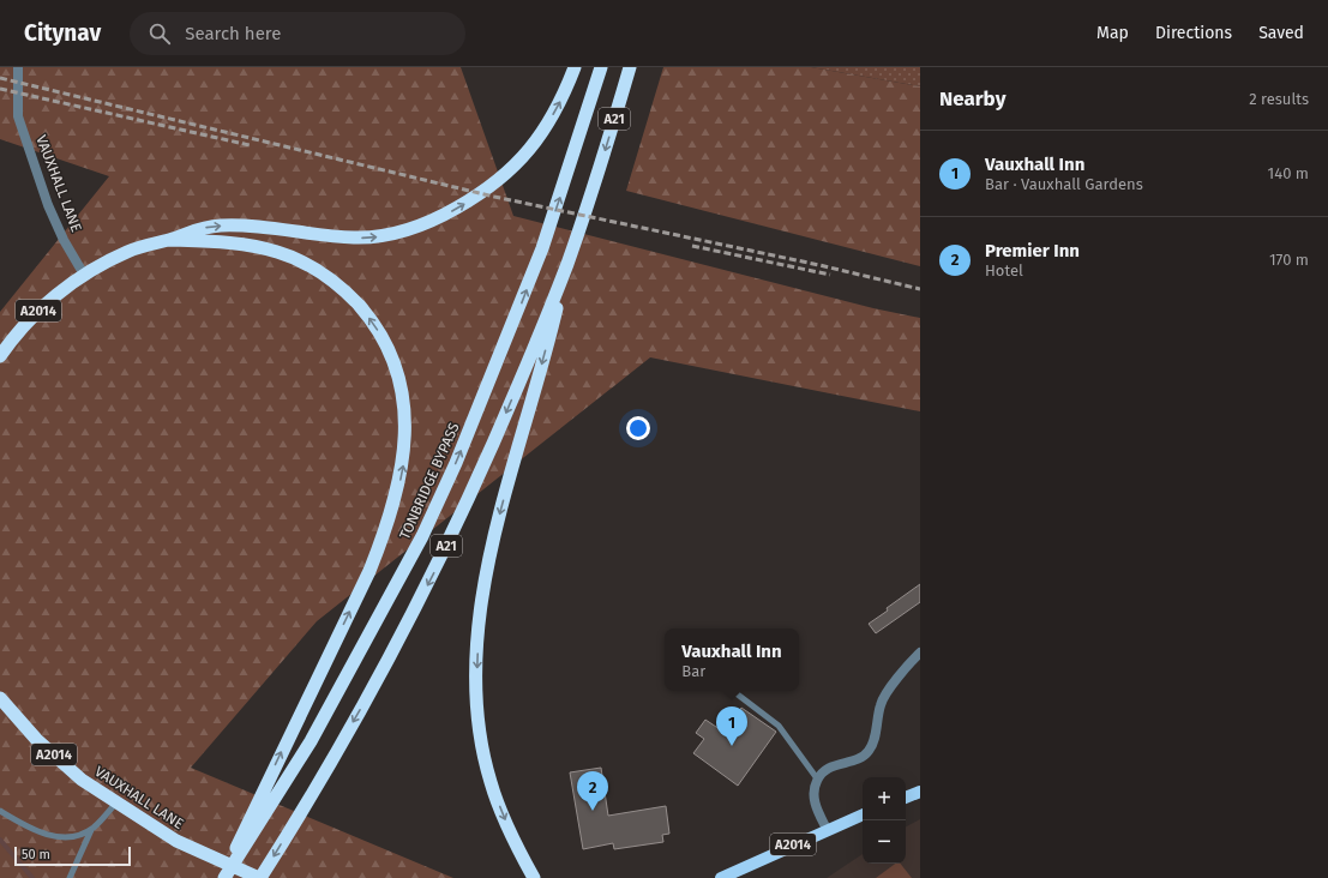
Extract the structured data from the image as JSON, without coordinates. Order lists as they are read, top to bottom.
{
  "streets": {
    "highway": [
      "A21",
      "VAUXHALL LANE",
      "A2014",
      "TONBRIDGE BYPASS"
    ]
  },
  "crossings": [
    ["A21", "VAUXHALL LANE"],
    ["VAUXHALL LANE", "A2014"]
  ],
  "scale_bar": "50 m",
  "page": {
    "header": "Citynav",
    "search": "Search here",
    "nav": ["Map", "Directions", "Saved"],
    "heading": ["Nearby", "2 results"],
    "list": [
      {
        "mark": "1",
        "name": "Vauxhall Inn",
        "note": "Bar · Vauxhall Gardens",
        "value": "140 m"
      },
      {
        "mark": "2",
        "name": "Premier Inn",
        "note": "Hotel",
        "value": "170 m"
      }
    ],
    "popup": ["Vauxhall Inn", "Bar"],
    "pins": ["1", "2"],
    "map_buttons": ["+", "−"],
    "scale": "50 m"
  }
}
